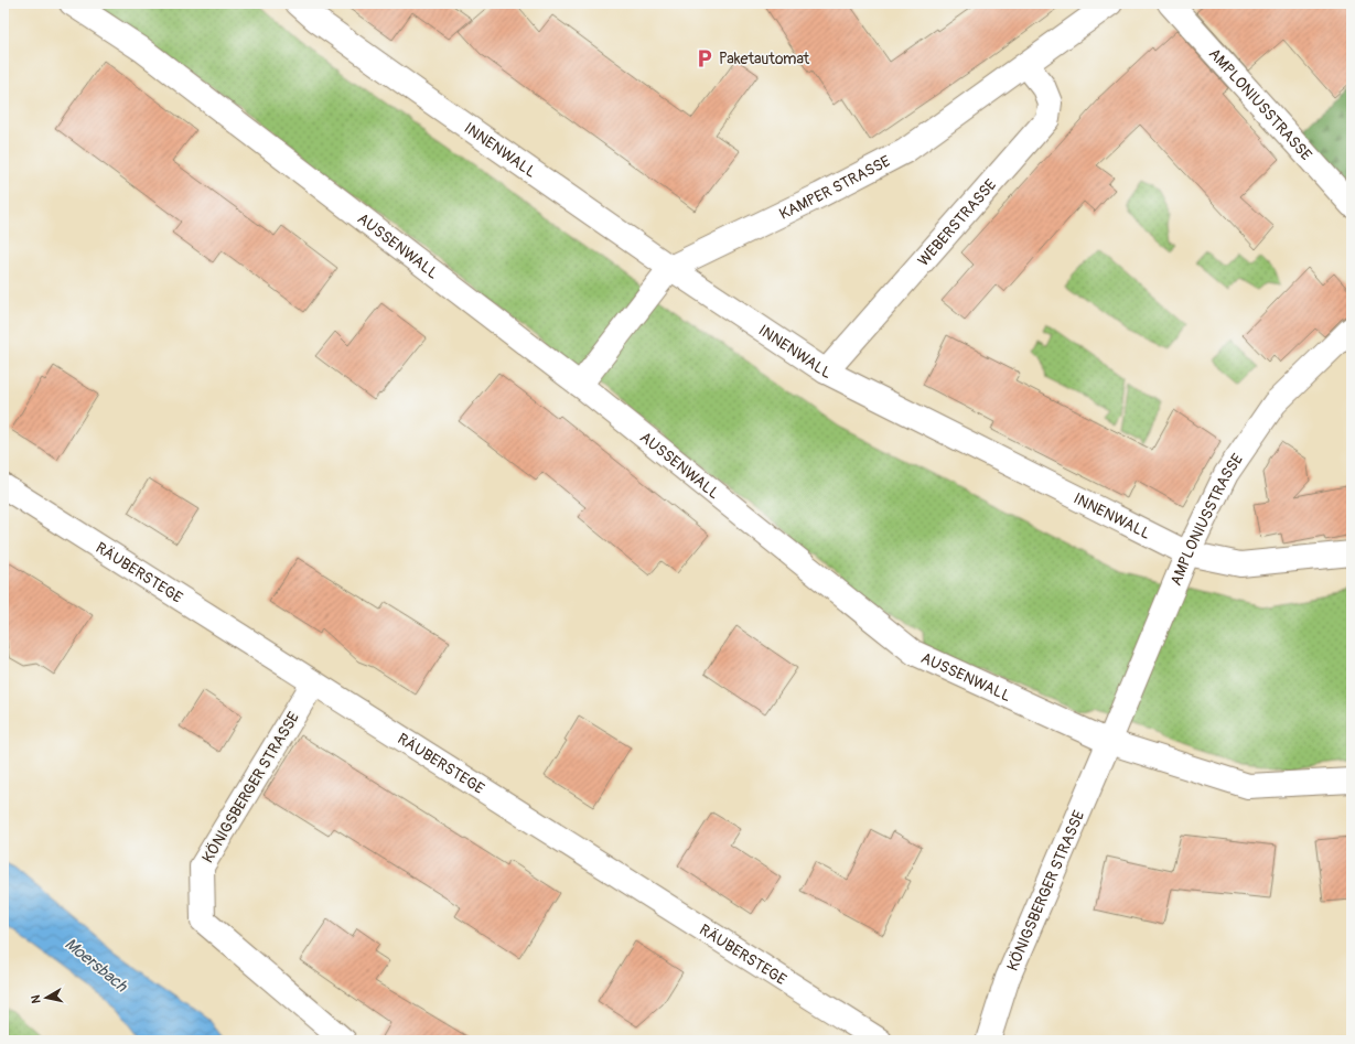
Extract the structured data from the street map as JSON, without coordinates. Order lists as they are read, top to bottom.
{
  "streets": {
    "street": [
      "AMPLONIUSSTRASSE",
      "INNENWALL",
      "KAMPER STRASSE",
      "WEBERSTRASSE",
      "AUSSENWALL",
      "RÄUBERSTEGE",
      "KÖNIGSBERGER STRASSE"
    ]
  },
  "crossings": [
    ["AMPLONIUSSTRASSE", "INNENWALL"],
    ["AMPLONIUSSTRASSE", "AUSSENWALL"],
    ["AMPLONIUSSTRASSE", "KÖNIGSBERGER STRASSE"],
    ["INNENWALL", "KAMPER STRASSE"],
    ["INNENWALL", "WEBERSTRASSE"],
    ["KAMPER STRASSE", "WEBERSTRASSE"],
    ["KAMPER STRASSE", "AUSSENWALL"],
    ["AUSSENWALL", "KÖNIGSBERGER STRASSE"],
    ["RÄUBERSTEGE", "KÖNIGSBERGER STRASSE"]
  ],
  "water": ["Moersbach"],
  "places": {
    "parking": ["Paketautomat"]
  },
  "north": "left"
}
